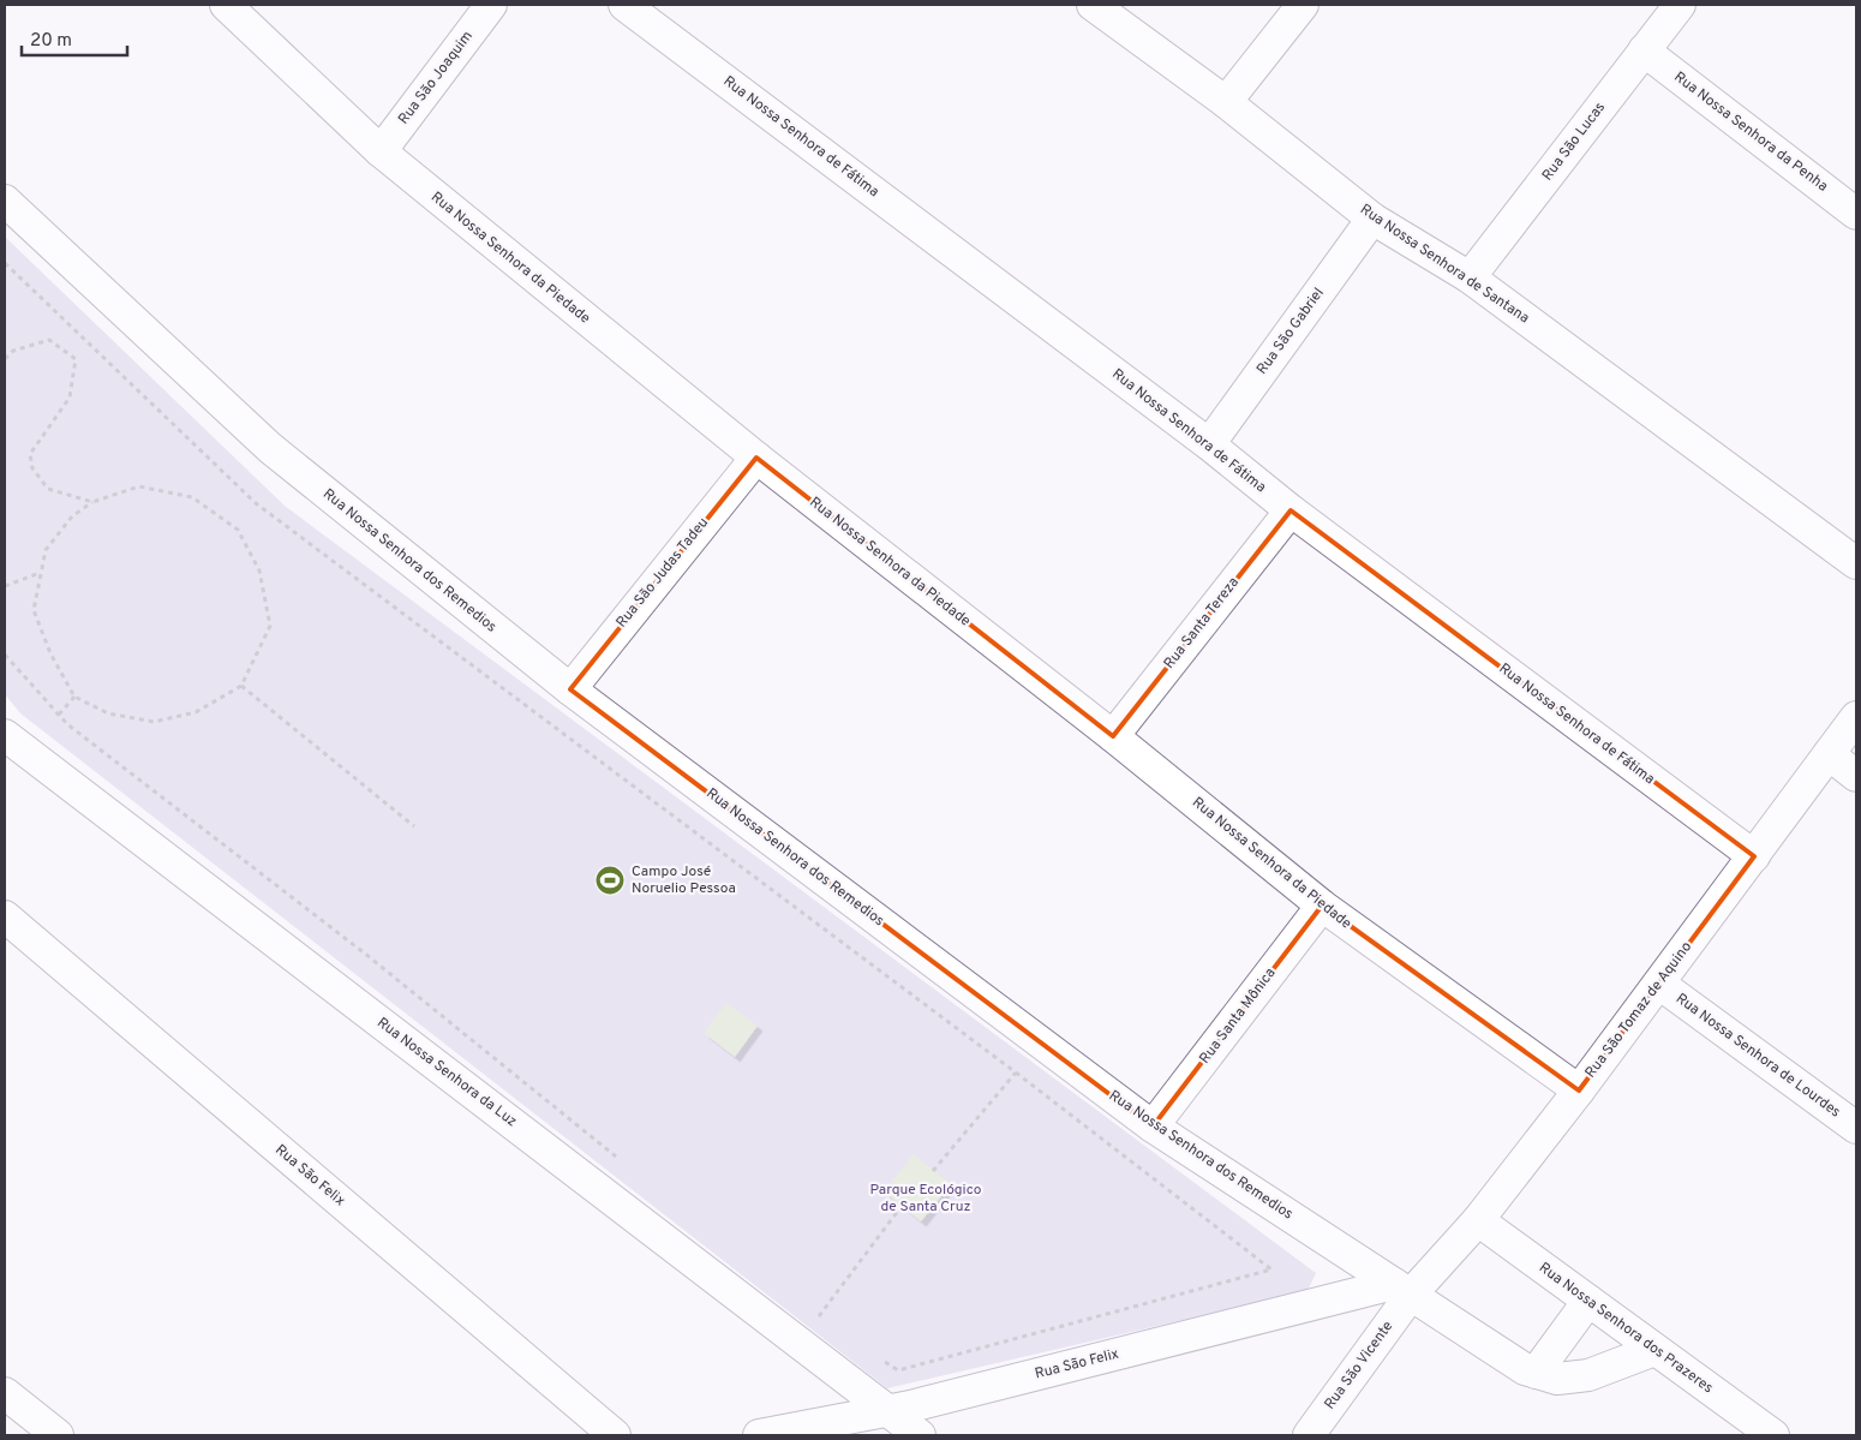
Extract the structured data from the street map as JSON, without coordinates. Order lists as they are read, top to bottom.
{
  "streets": {
    "street": [
      "Rua São Joaquim",
      "Rua Nossa Senhora da Penha",
      "Rua Nossa Senhora de Fátima",
      "Rua São Lucas",
      "Rua Nossa Senhora da Piedade",
      "Rua Nossa Senhora de Santana",
      "Rua São Gabriel",
      "Rua Nossa Senhora dos Remedios",
      "Rua São Judas Tadeu",
      "Rua Santa Tereza",
      "Rua São Tomaz de Aquino",
      "Rua Santa Mônica",
      "Rua Nossa Senhora de Lourdes",
      "Rua Nossa Senhora da Luz",
      "Rua São Felix",
      "Rua Nossa Senhora dos Prazeres",
      "Rua São Vicente"
    ]
  },
  "crossings": [
    ["Rua São Joaquim", "Rua Nossa Senhora da Piedade"],
    ["Rua Nossa Senhora da Penha", "Rua São Lucas"],
    ["Rua Nossa Senhora de Fátima", "Rua São Gabriel"],
    ["Rua Nossa Senhora de Fátima", "Rua Santa Tereza"],
    ["Rua Nossa Senhora de Fátima", "Rua São Tomaz de Aquino"],
    ["Rua São Lucas", "Rua Nossa Senhora de Santana"],
    ["Rua Nossa Senhora da Piedade", "Rua São Judas Tadeu"],
    ["Rua Nossa Senhora da Piedade", "Rua Santa Tereza"],
    ["Rua Nossa Senhora da Piedade", "Rua São Tomaz de Aquino"],
    ["Rua Nossa Senhora da Piedade", "Rua Santa Mônica"],
    ["Rua Nossa Senhora de Santana", "Rua São Gabriel"],
    ["Rua Nossa Senhora dos Remedios", "Rua São Judas Tadeu"],
    ["Rua Nossa Senhora dos Remedios", "Rua São Tomaz de Aquino"],
    ["Rua Nossa Senhora dos Remedios", "Rua Santa Mônica"],
    ["Rua Nossa Senhora dos Remedios", "Rua São Felix"],
    ["Rua Nossa Senhora dos Remedios", "Rua Nossa Senhora dos Prazeres"],
    ["Rua Nossa Senhora dos Remedios", "Rua São Vicente"],
    ["Rua São Tomaz de Aquino", "Rua Nossa Senhora de Lourdes"],
    ["Rua São Tomaz de Aquino", "Rua São Felix"],
    ["Rua São Tomaz de Aquino", "Rua Nossa Senhora dos Prazeres"],
    ["Rua São Tomaz de Aquino", "Rua São Vicente"],
    ["Rua Nossa Senhora da Luz", "Rua São Felix"],
    ["Rua São Felix", "Rua São Vicente"]
  ],
  "parks": ["Parque Ecológico de Santa Cruz"],
  "places": {
    "sports": ["Campo José Noruelio Pessoa"]
  },
  "scale_bar": "20 m"
}
